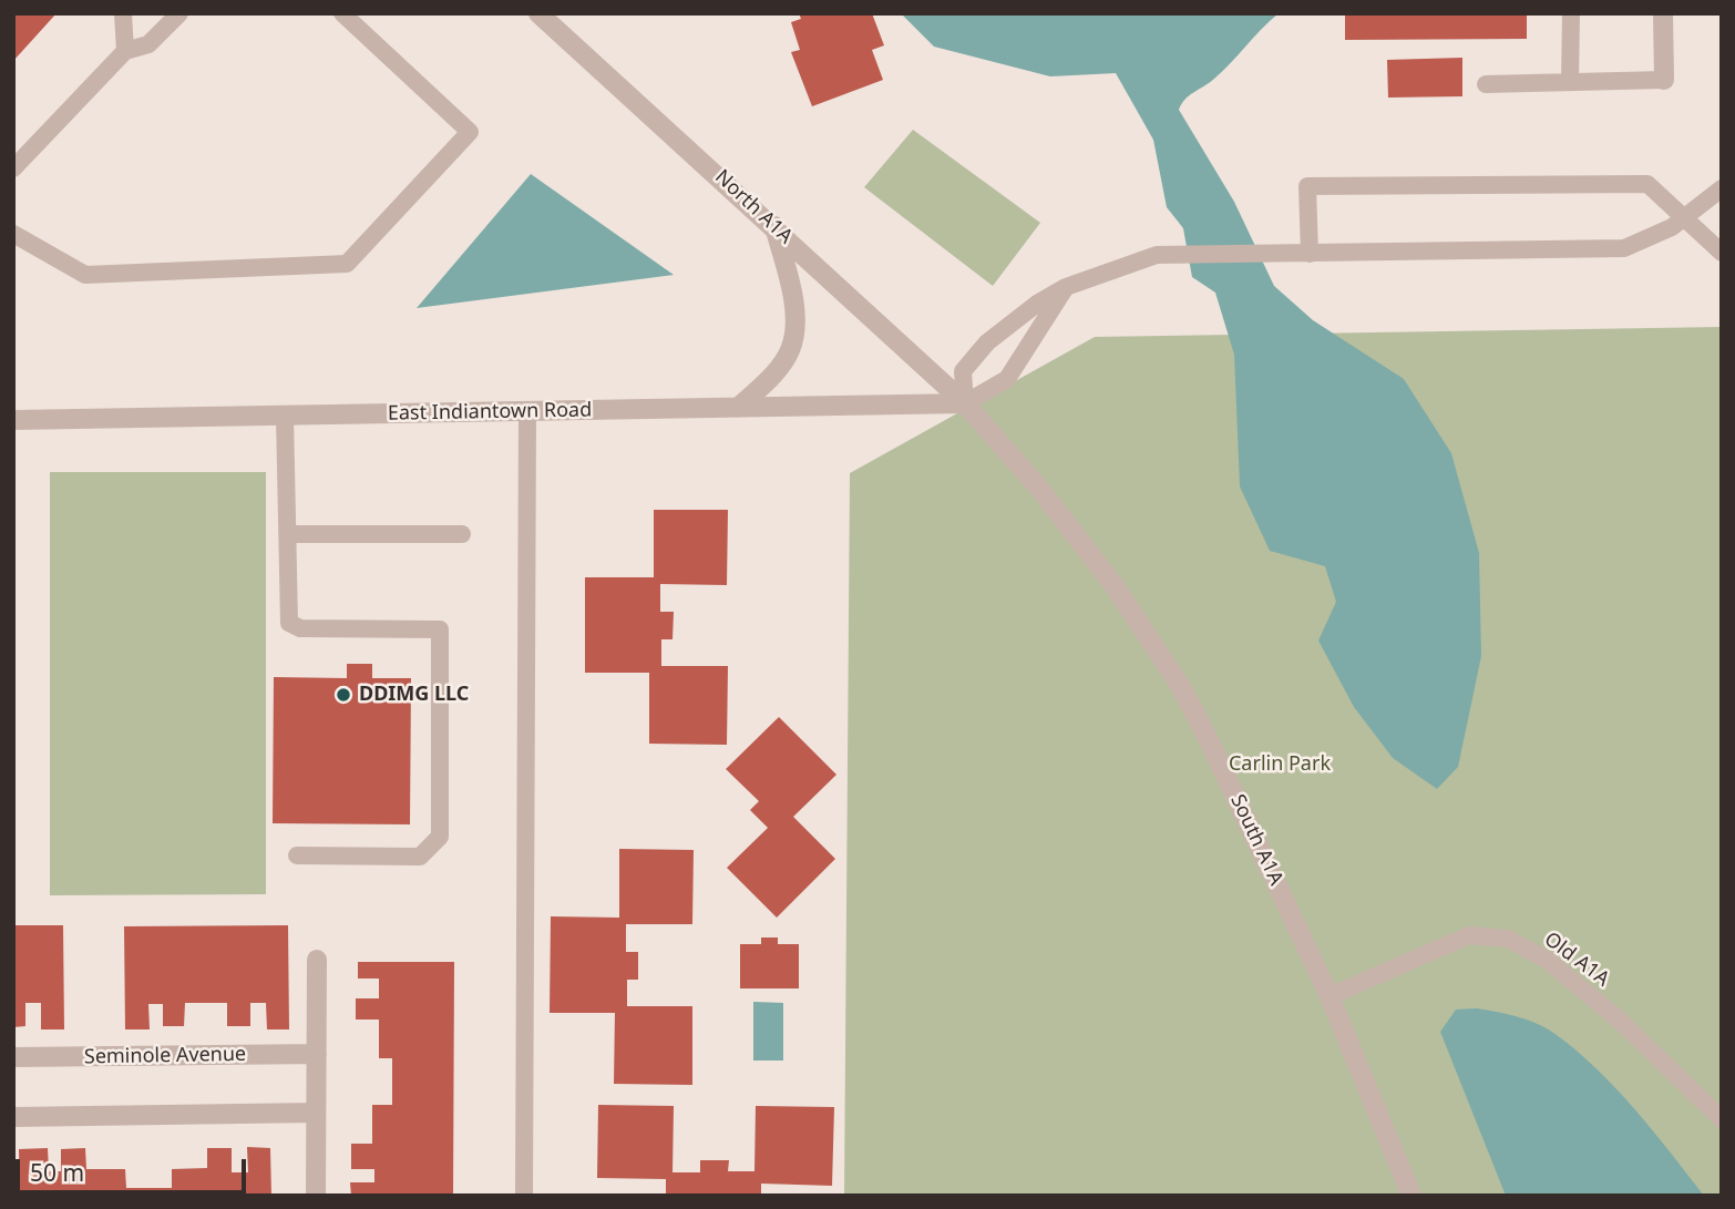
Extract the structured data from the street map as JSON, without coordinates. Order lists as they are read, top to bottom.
{
  "streets": {
    "street": [
      "North A1A",
      "East Indiantown Road",
      "South A1A",
      "Seminole Avenue"
    ],
    "lane": ["Old A1A"]
  },
  "crossings": [
    ["North A1A", "East Indiantown Road"],
    ["North A1A", "South A1A"],
    ["East Indiantown Road", "South A1A"],
    ["South A1A", "Old A1A"]
  ],
  "parks": ["Carlin Park"],
  "places": ["DDIMG LLC"],
  "scale_bar": "50 m"
}
